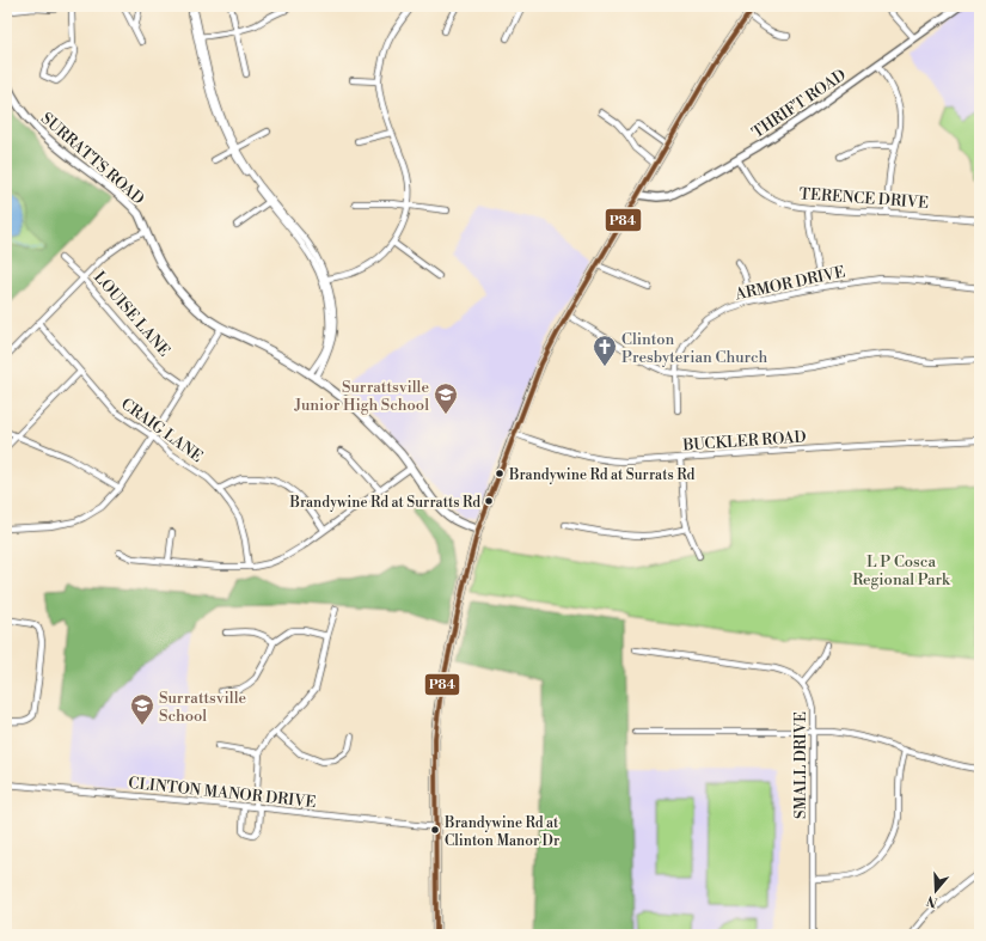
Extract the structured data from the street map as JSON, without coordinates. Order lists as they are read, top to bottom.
{
  "streets": {
    "main road": ["SURRATTS ROAD"],
    "street": [
      "THRIFT ROAD",
      "TERENCE DRIVE",
      "ARMOR DRIVE",
      "LOUISE LANE",
      "CRAIG LANE",
      "BUCKLER ROAD",
      "SMALL DRIVE",
      "CLINTON MANOR DRIVE"
    ]
  },
  "crossings": [
    ["THRIFT ROAD", "TERENCE DRIVE"]
  ],
  "parks": ["L P Cosca Regional Park"],
  "places": {
    "church": ["Clinton Presbyterian Church"],
    "school or university": ["Surrattsville Junior High School", "Surrattsville School"],
    "other": ["Brandywine Rd at Surrats Rd", "Brandywine Rd at Surratts Rd", "Brandywine Rd at Clinton Manor Dr"]
  },
  "lines": ["transit line P84"],
  "north": "bottom"
}
